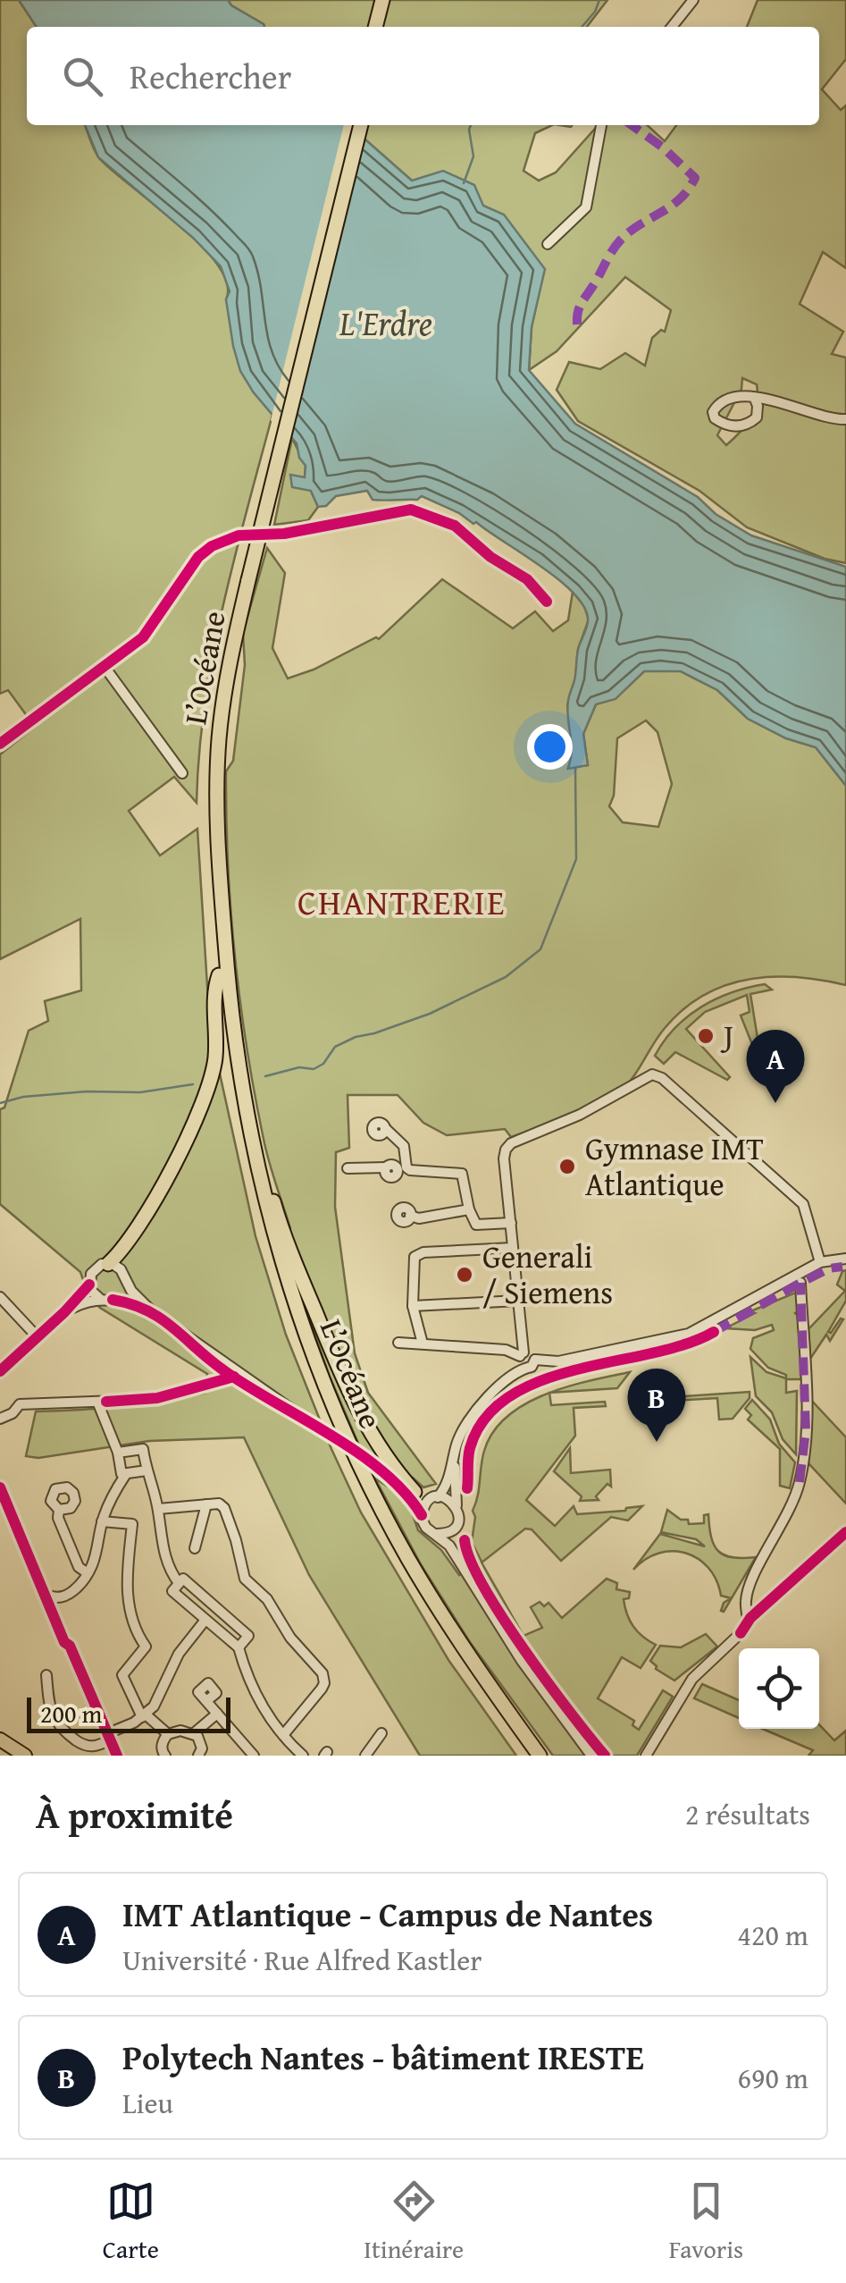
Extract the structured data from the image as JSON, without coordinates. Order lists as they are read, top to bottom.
{
  "streets": {
    "highway": ["L’Océane"]
  },
  "districts": ["CHANTRERIE"],
  "water": ["L'Erdre"],
  "places": ["J", "Gymnase IMT Atlantique", "Generali / Siemens"],
  "scale_bar": "200 m",
  "page": {
    "search": "Rechercher",
    "pins": ["A", "B"],
    "scale": "200 m",
    "heading": ["À proximité", "2 résultats"],
    "list": [
      {
        "mark": "A",
        "name": "IMT Atlantique - Campus de Nantes",
        "note": "Université · Rue Alfred Kastler",
        "value": "420 m"
      },
      {
        "mark": "B",
        "name": "Polytech Nantes - bâtiment IRESTE",
        "note": "Lieu",
        "value": "690 m"
      }
    ],
    "nav": ["Carte", "Itinéraire", "Favoris"]
  }
}
